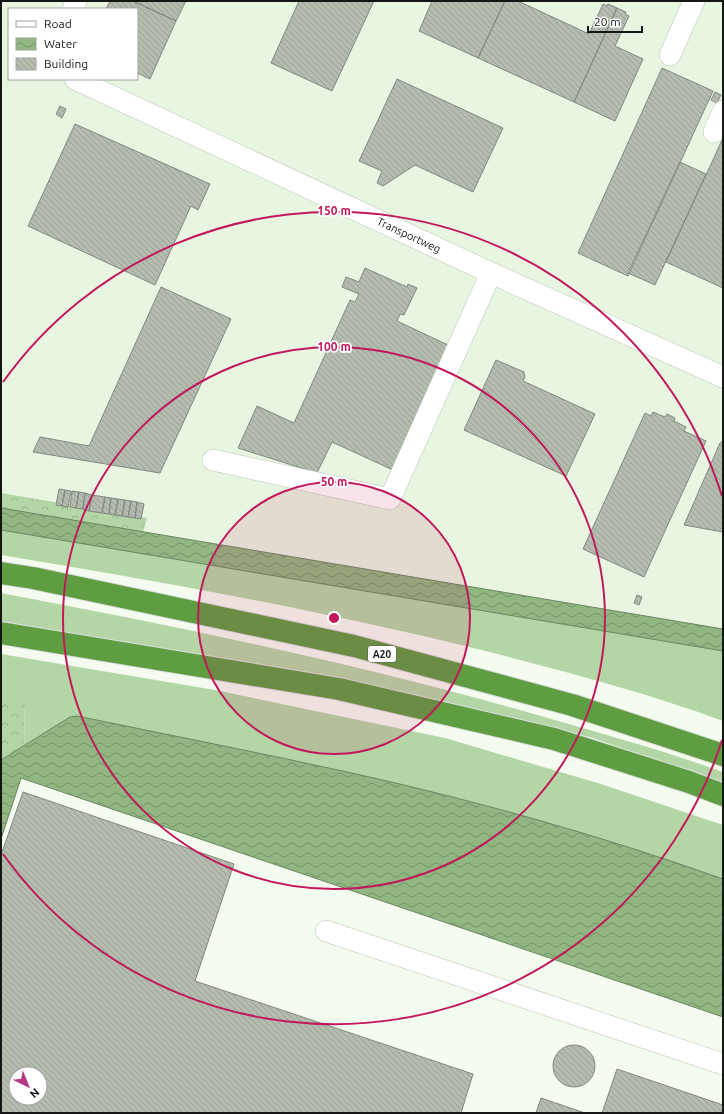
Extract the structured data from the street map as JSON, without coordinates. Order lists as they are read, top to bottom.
{
  "streets": {
    "highway": ["A20"],
    "street": ["Transportweg"]
  },
  "legend": ["Road", "Water", "Building"],
  "scale_bar": "20 m",
  "north": "bottom right",
  "rings": ["150 m", "100 m", "50 m"]
}
